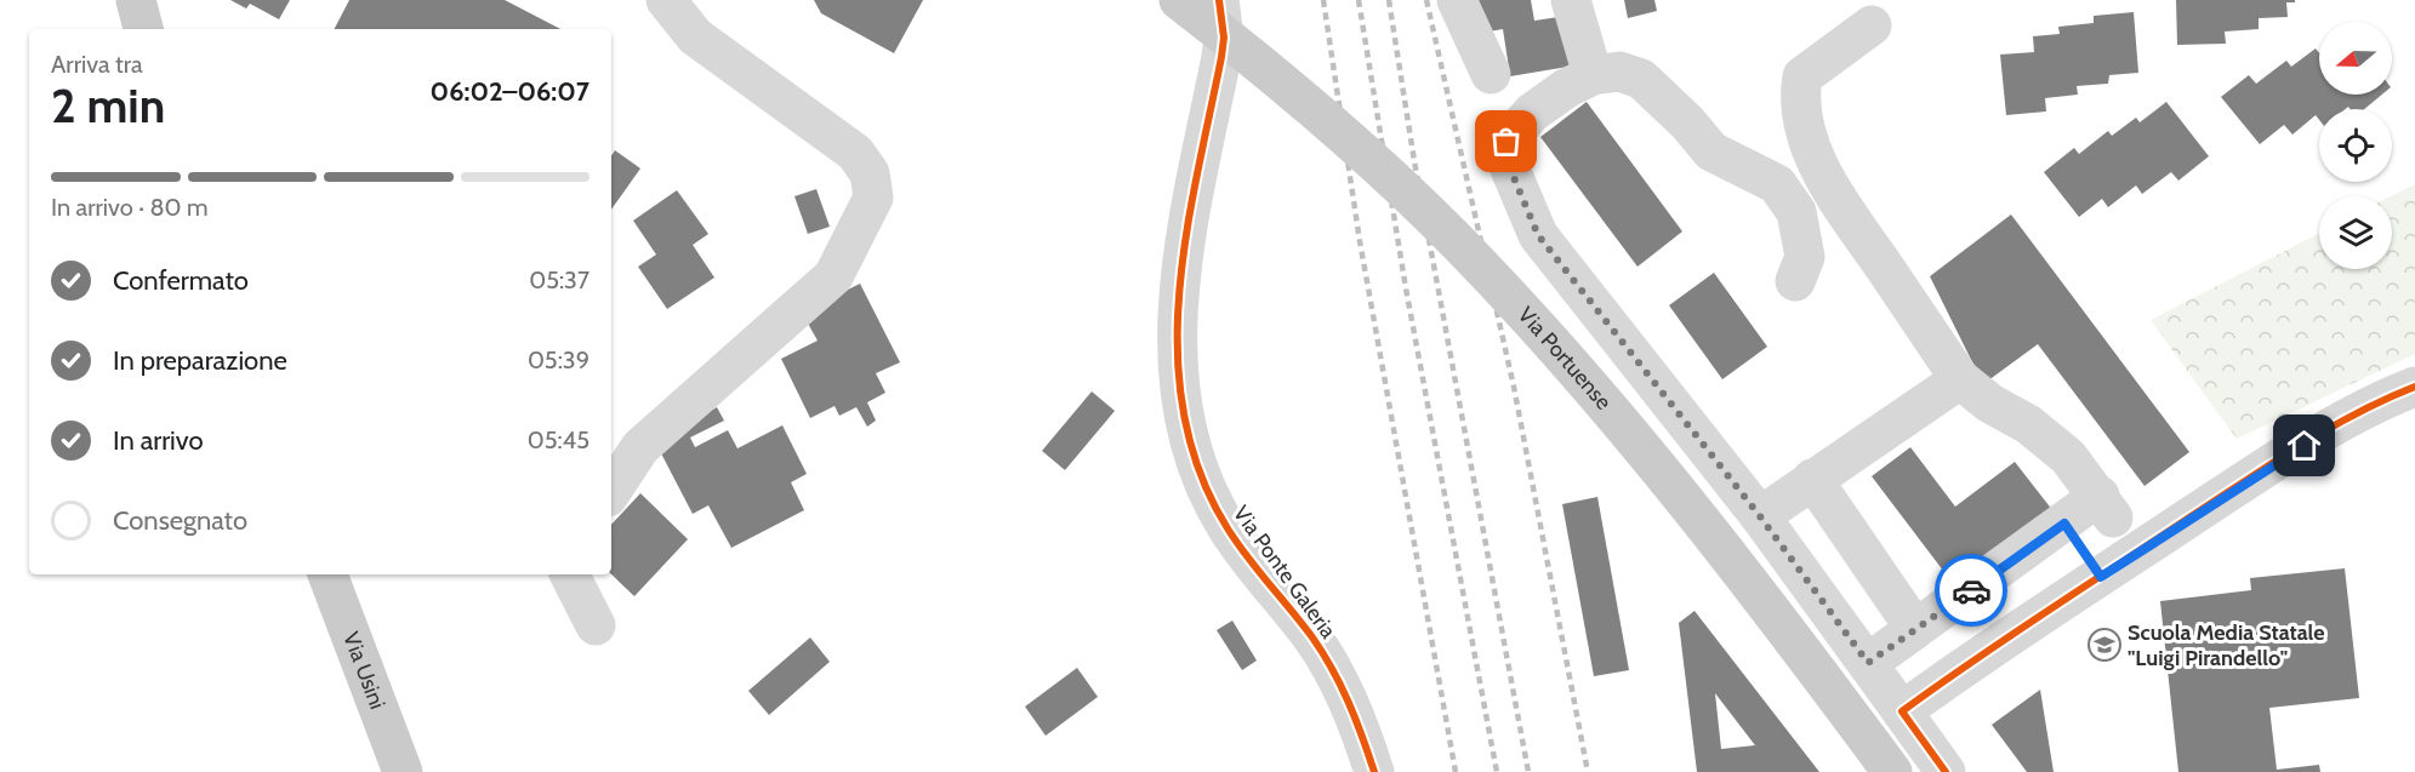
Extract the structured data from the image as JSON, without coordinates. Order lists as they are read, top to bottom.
{
  "streets": {
    "main road": ["Via Portuense", "Via Usini"],
    "street": ["Via Ponte Galeria"]
  },
  "places": {
    "school or university": ["Scuola Media Statale \"Luigi Pirandello\""]
  },
  "north": "left",
  "page": {
    "heading": ["2 min", "Arriva tra", "06:02–06:07"],
    "bar": "In arrivo · 80 m",
    "list": [
      ["Confermato", "05:37"],
      ["In preparazione", "05:39"],
      ["In arrivo", "05:45"],
      "Consegnato"
    ]
  }
}
